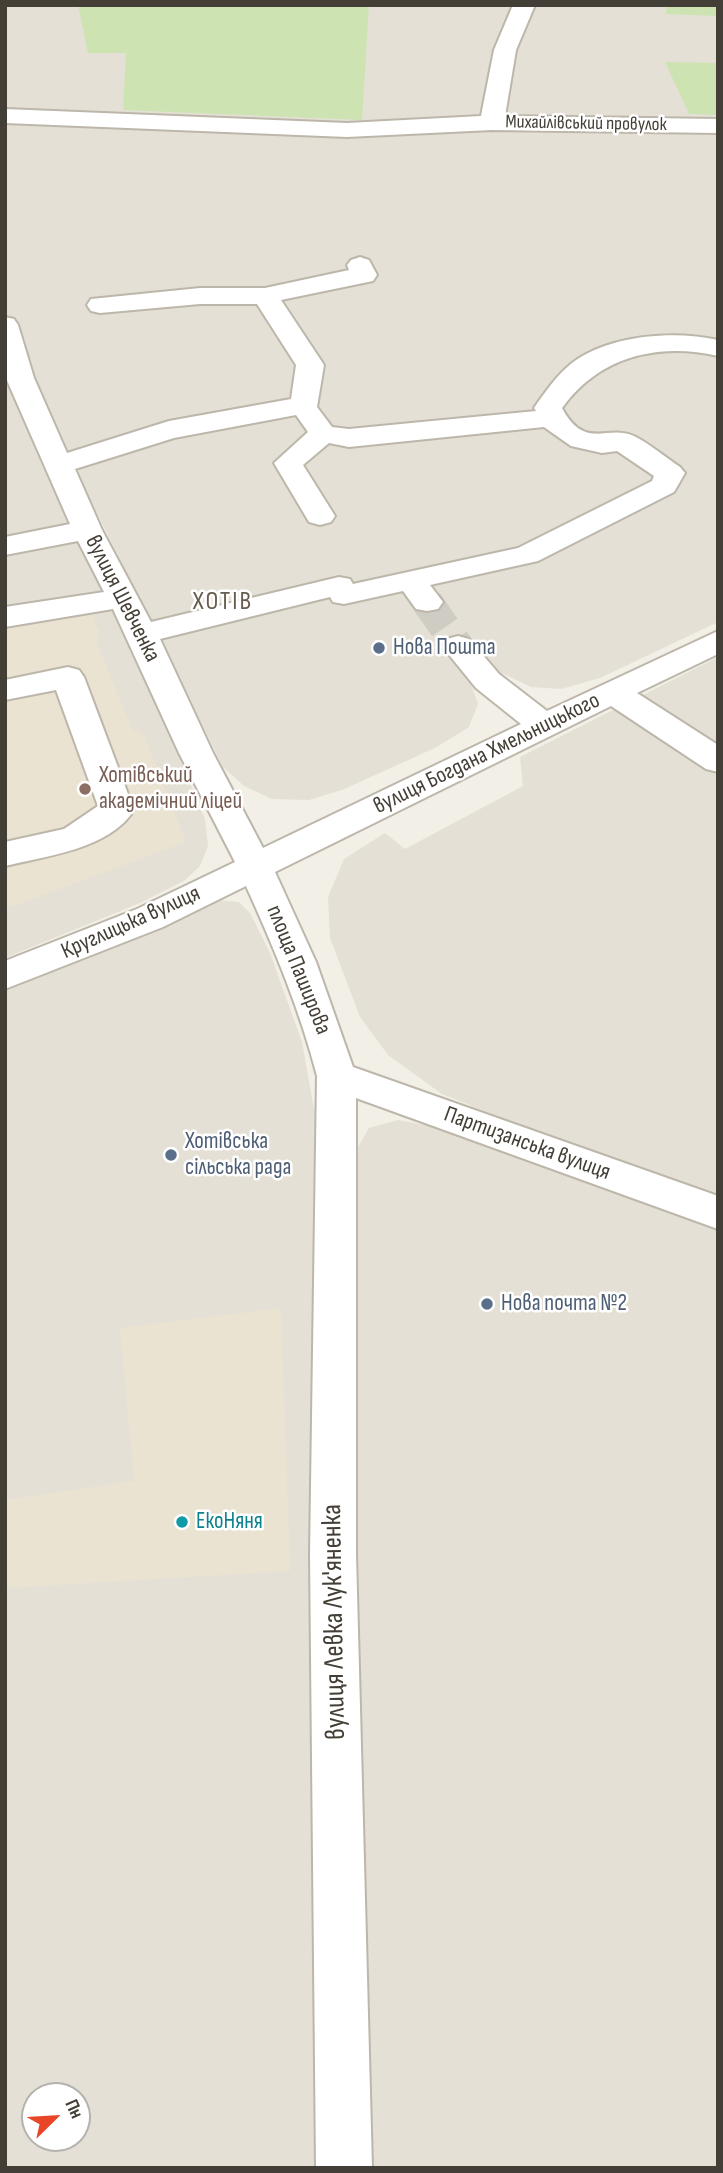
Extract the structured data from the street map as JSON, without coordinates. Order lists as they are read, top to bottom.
{
  "streets": {
    "street": [
      "Михайлівський провулок",
      "вулиця Шевченка",
      "вулиця Богдана Хмельницького",
      "Круглицька вулиця",
      "площа Паширова",
      "Партизанська вулиця",
      "вулиця Левка Лук'яненка"
    ]
  },
  "crossings": [
    ["вулиця Шевченка", "вулиця Богдана Хмельницького"],
    ["вулиця Шевченка", "Круглицька вулиця"],
    ["вулиця Шевченка", "площа Паширова"],
    ["вулиця Богдана Хмельницького", "Круглицька вулиця"],
    ["вулиця Богдана Хмельницького", "площа Паширова"],
    ["Круглицька вулиця", "площа Паширова"],
    ["площа Паширова", "Партизанська вулиця"],
    ["площа Паширова", "вулиця Левка Лук'яненка"],
    ["Партизанська вулиця", "вулиця Левка Лук'яненка"]
  ],
  "districts": ["ХОТІВ"],
  "places": [
    "Нова Пошта",
    "Хотівський академічний ліцей",
    "Хотівська сільська рада",
    "Нова почта №2",
    "ЕкоНяня"
  ],
  "north": "top right"
}
